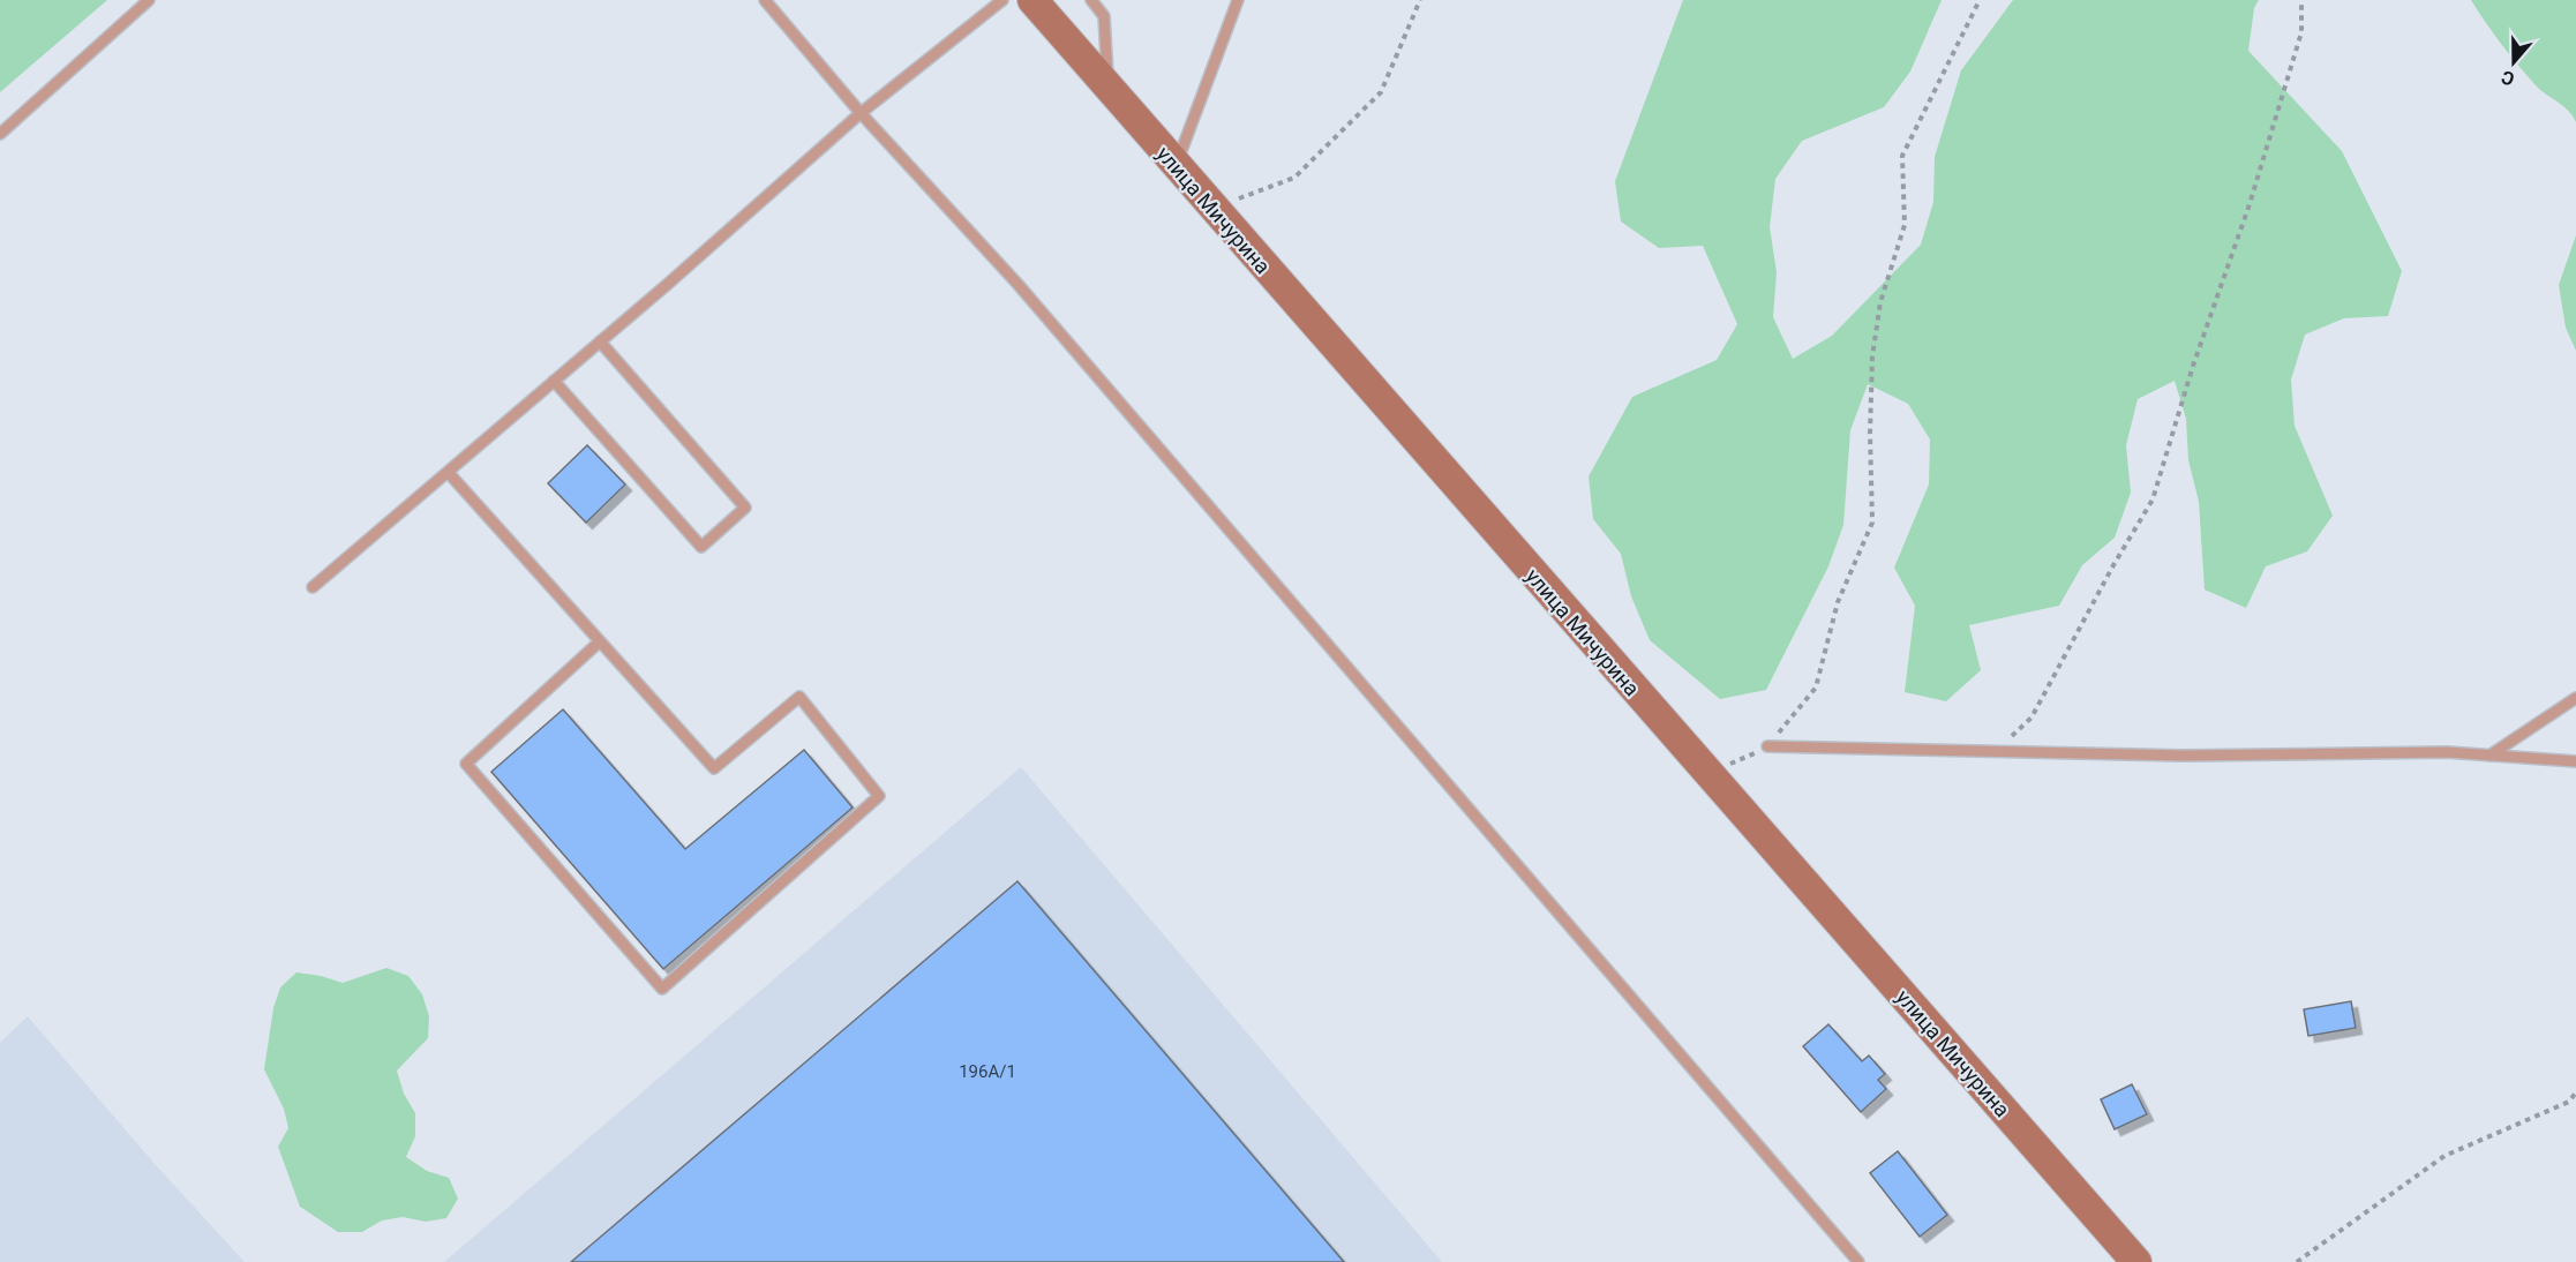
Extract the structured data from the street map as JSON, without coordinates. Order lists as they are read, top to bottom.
{
  "streets": {
    "main road": ["улица Мичурина"]
  },
  "house_numbers": ["196А/1"],
  "north": "bottom"
}
